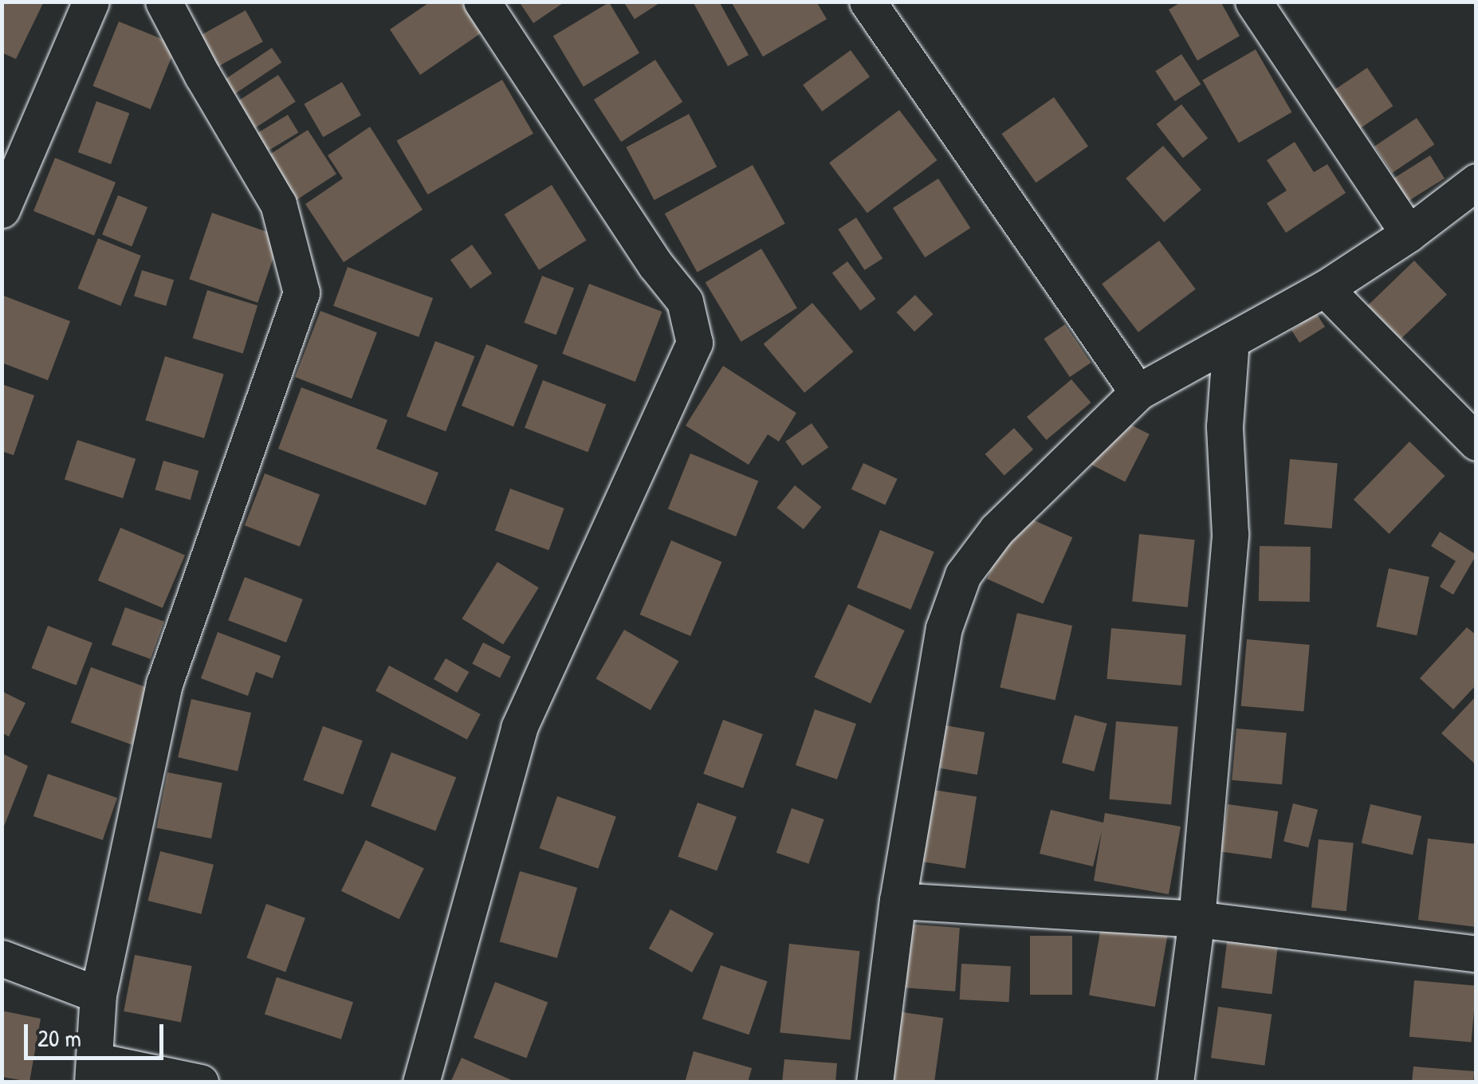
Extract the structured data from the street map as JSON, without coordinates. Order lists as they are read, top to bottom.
{
  "scale_bar": "20 m"
}
